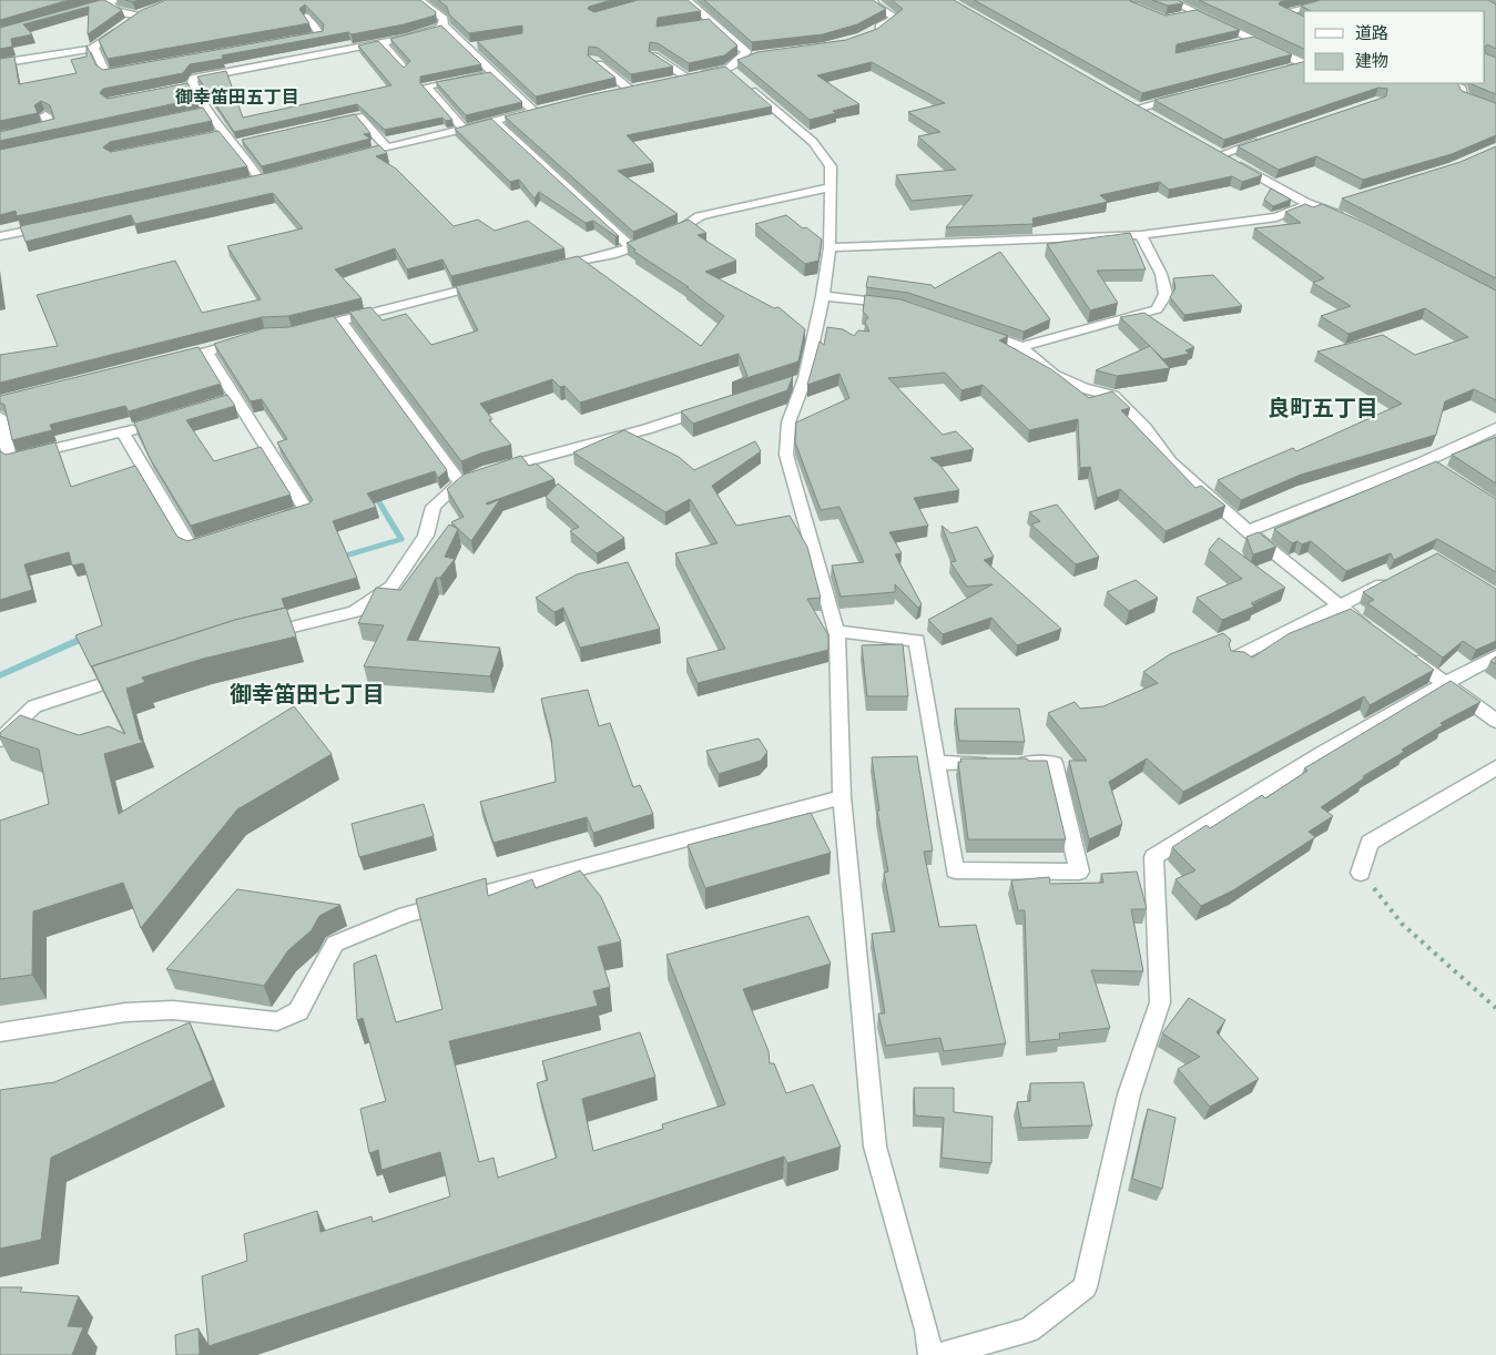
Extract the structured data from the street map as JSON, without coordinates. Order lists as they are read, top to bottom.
{
  "districts": ["御幸笛田五丁目", "良町五丁目", "御幸笛田七丁目"],
  "legend": ["道路", "建物"]
}
